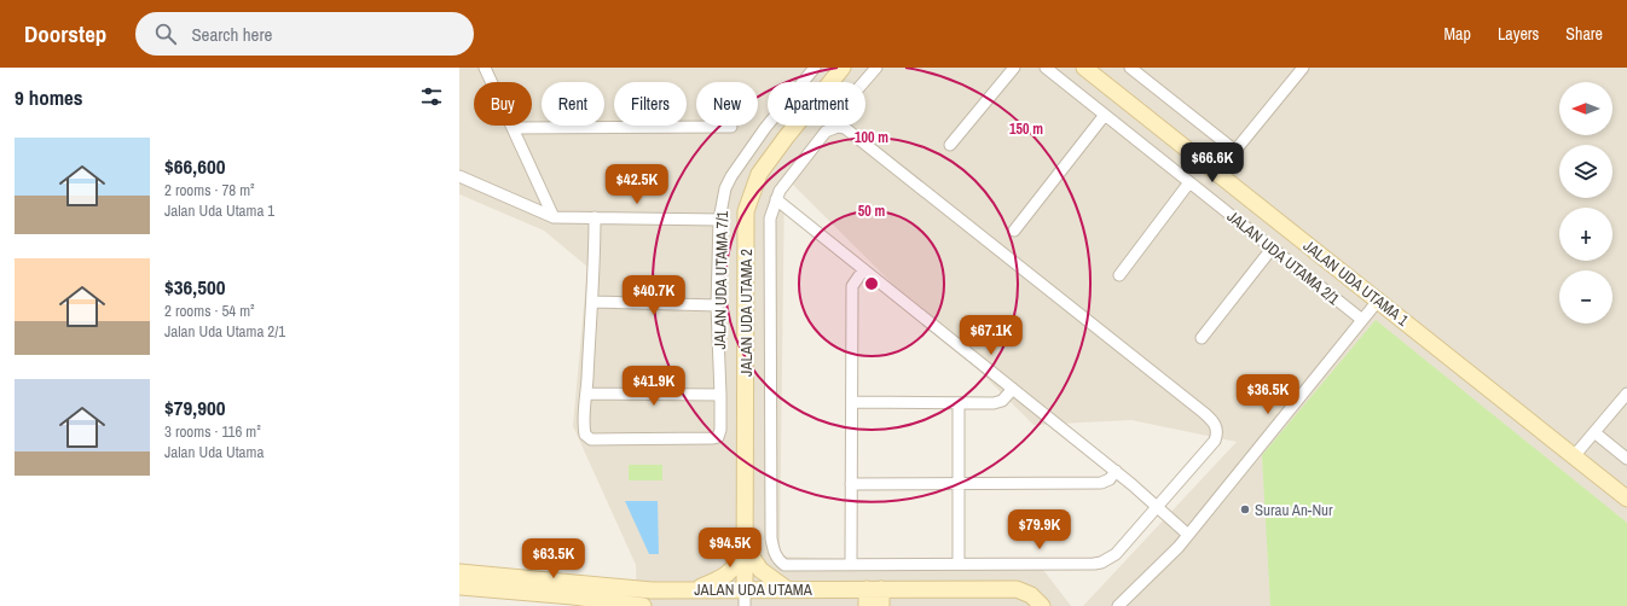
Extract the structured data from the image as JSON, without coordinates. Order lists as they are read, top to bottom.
{
  "streets": {
    "street": [
      "JALAN UDA UTAMA 2/1",
      "JALAN UDA UTAMA 7/1",
      "JALAN UDA UTAMA 1",
      "JALAN UDA UTAMA 2",
      "JALAN UDA UTAMA"
    ]
  },
  "crossings": [
    ["JALAN UDA UTAMA 2", "JALAN UDA UTAMA"]
  ],
  "places": ["Surau An-Nur"],
  "north": "left",
  "page": {
    "header": "Doorstep",
    "search": "Search here",
    "nav": ["Map", "Layers", "Share"],
    "heading": "9 homes",
    "map_buttons": ["+", "−"],
    "chip": [
      "Buy",
      "Rent",
      "Filters",
      "New",
      "Apartment"
    ],
    "list": [
      {
        "name": "$66,600",
        "note": "2 rooms · 78 m² · Jalan Uda Utama 1"
      },
      {
        "name": "$36,500",
        "note": "2 rooms · 54 m² · Jalan Uda Utama 2/1"
      },
      {
        "name": "$79,900",
        "note": "3 rooms · 116 m² · Jalan Uda Utama"
      }
    ],
    "price": [
      "$66.6K",
      "$42.5K",
      "$40.7K",
      "$67.1K",
      "$41.9K",
      "$36.5K",
      "$79.9K",
      "$94.5K",
      "$63.5K"
    ]
  },
  "rings": ["150 m", "100 m", "50 m"]
}
